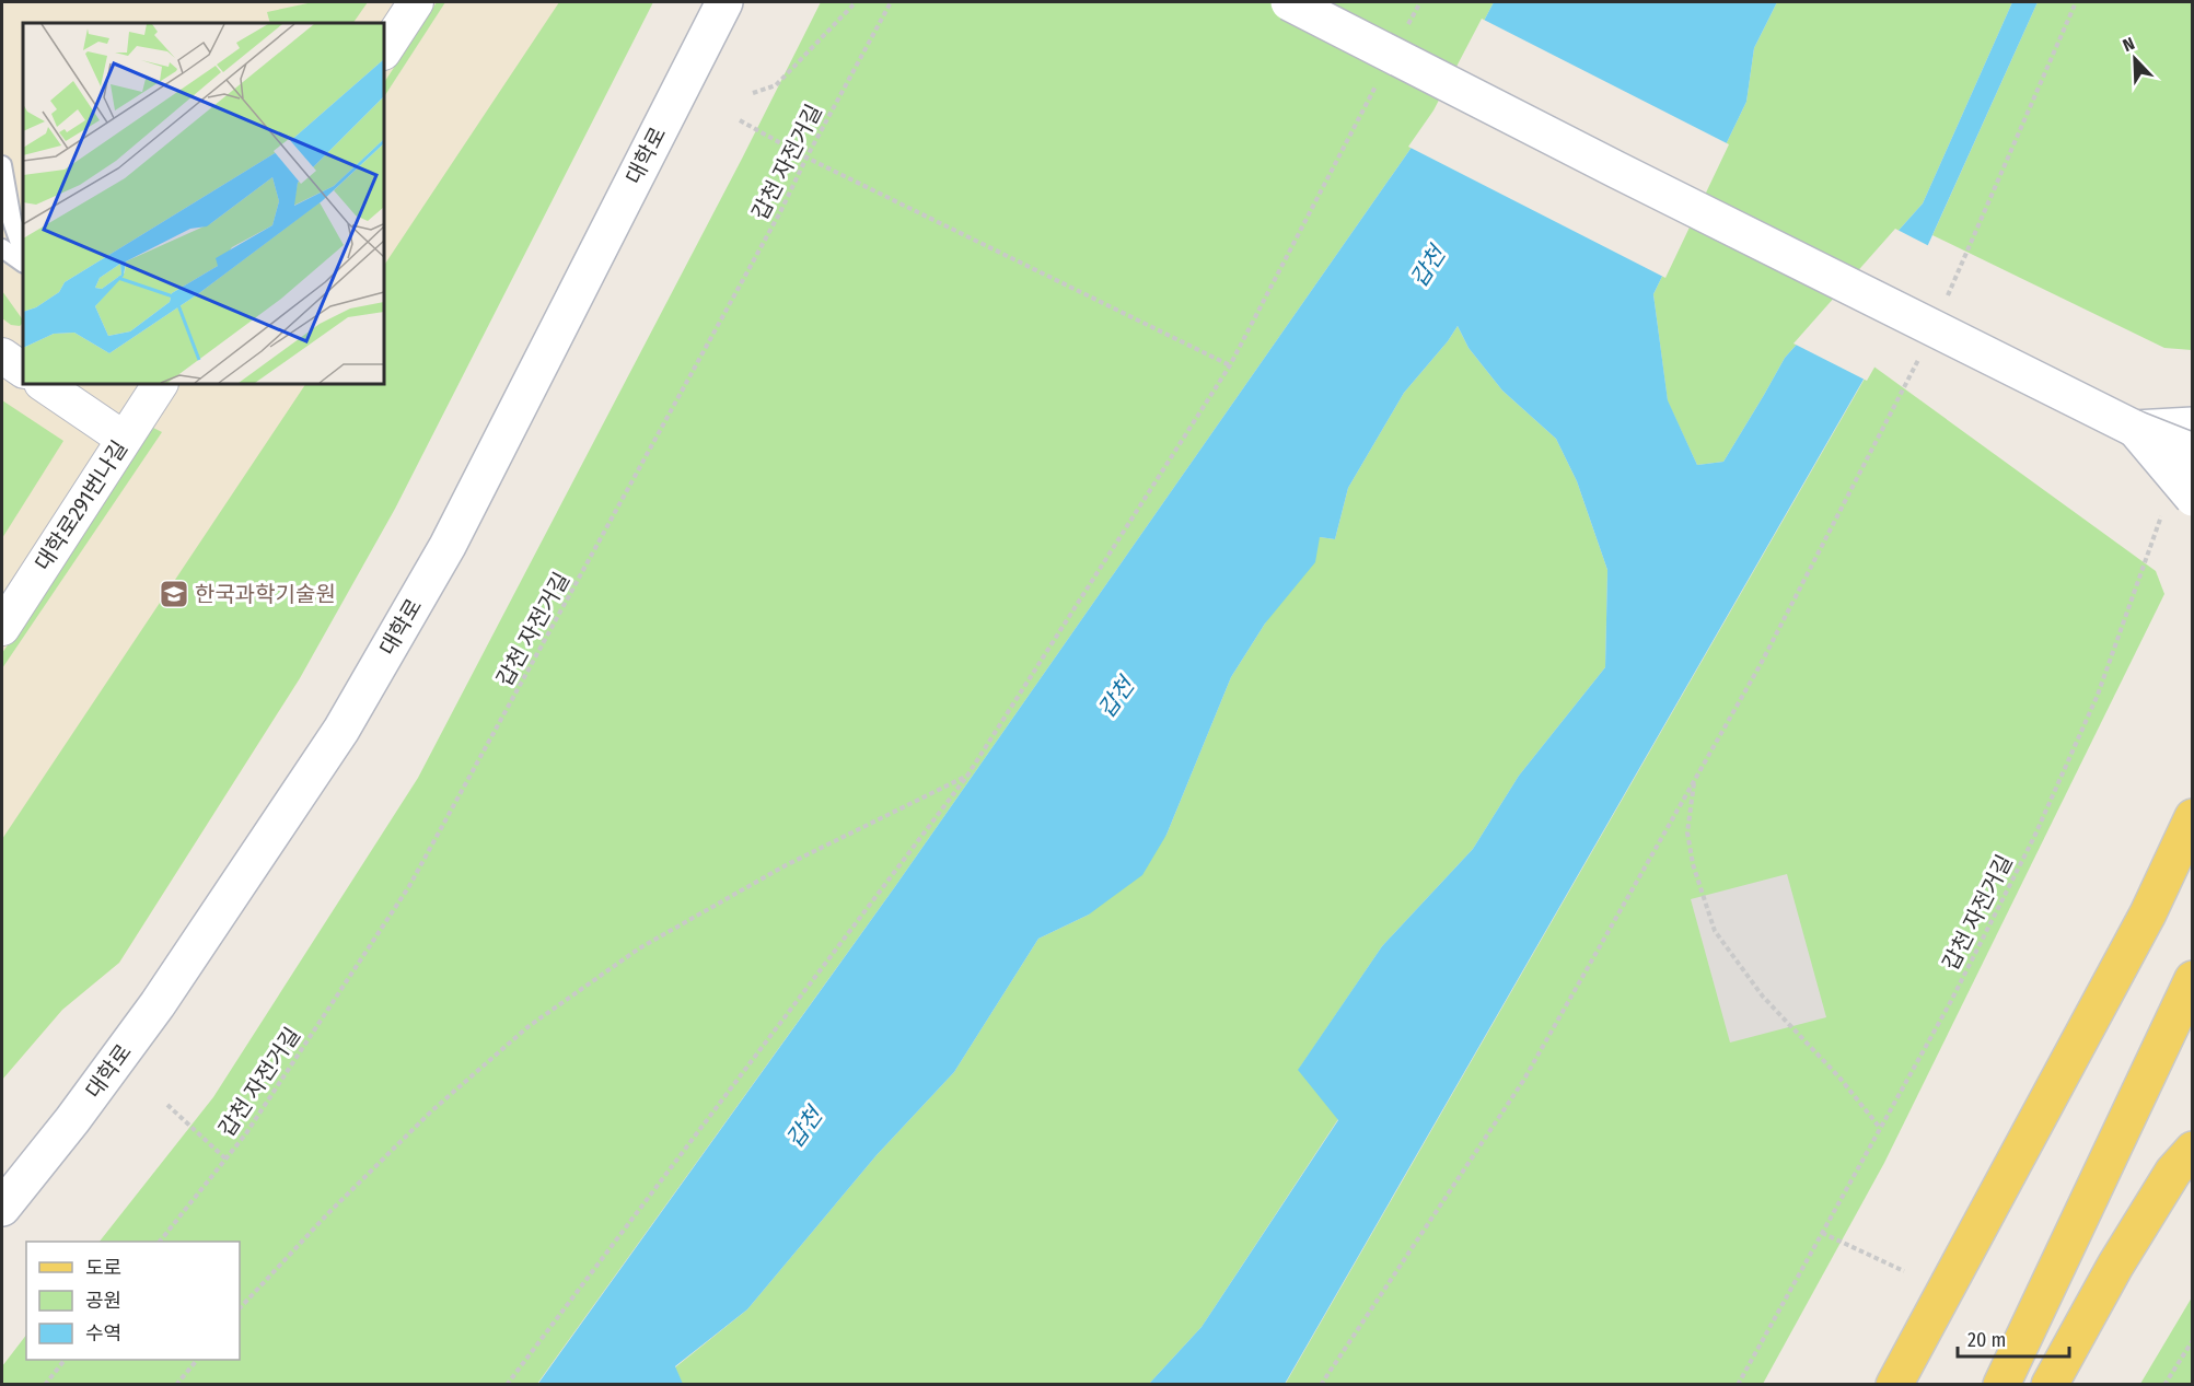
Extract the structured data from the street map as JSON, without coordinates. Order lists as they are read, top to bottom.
{
  "streets": {
    "main road": ["대학로"],
    "street": ["대학로291번나길"],
    "path": ["갑천 자전거길"]
  },
  "water": ["갑천"],
  "places": {
    "school or university": ["한국과학기술원"]
  },
  "legend": ["도로", "공원", "수역"],
  "scale_bar": "20 m",
  "north": "top left"
}
